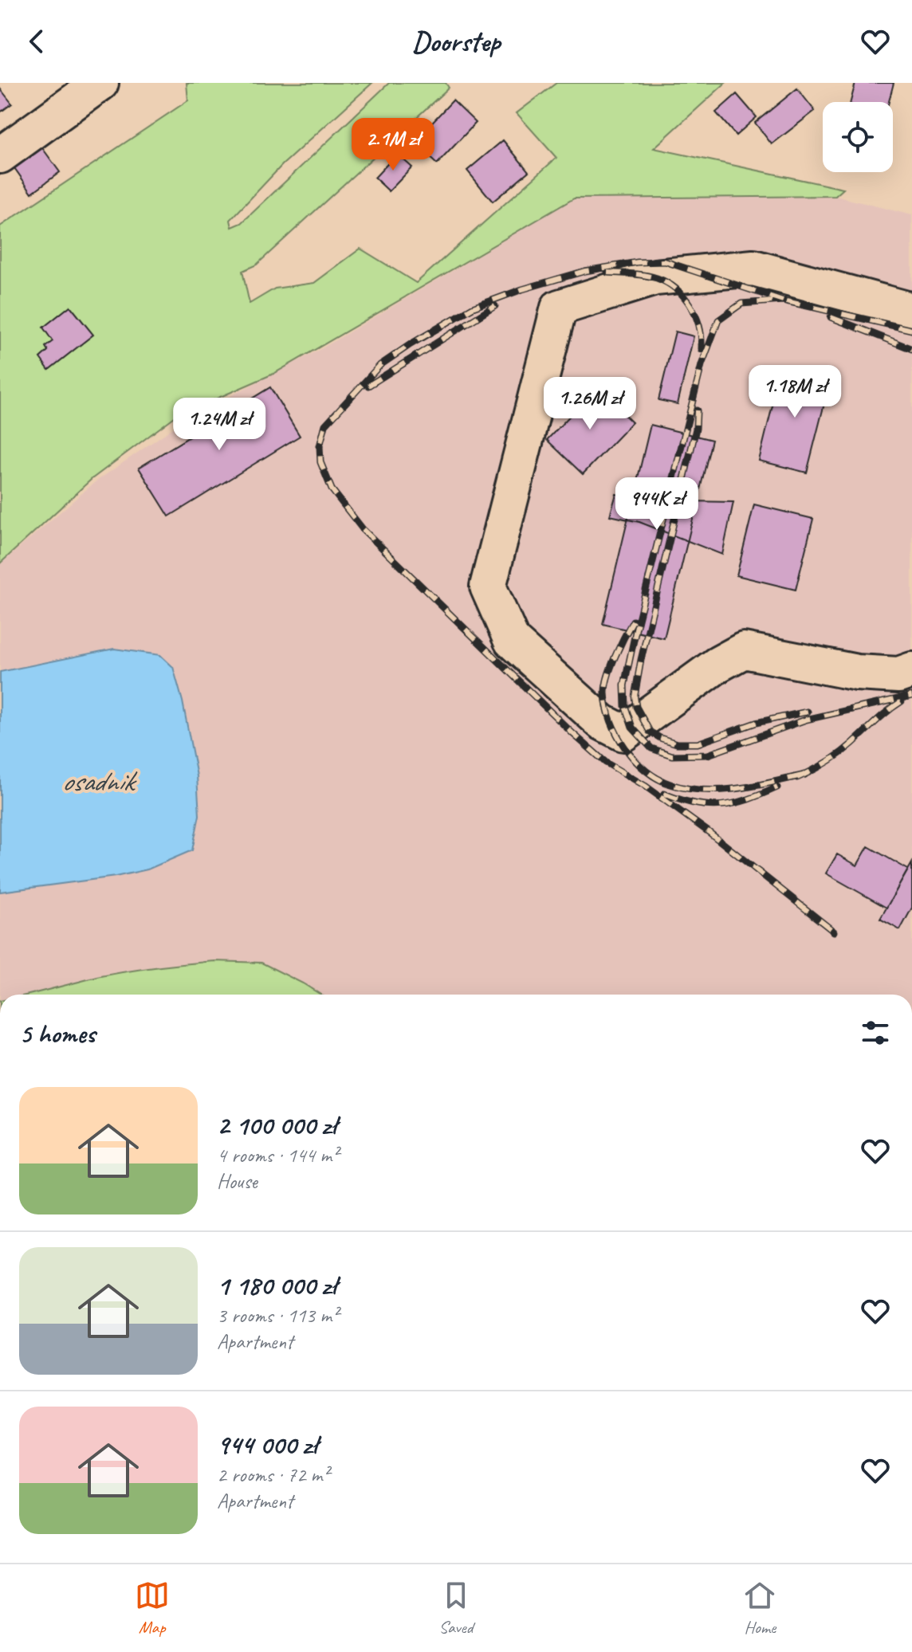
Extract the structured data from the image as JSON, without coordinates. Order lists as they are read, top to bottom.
{
  "water": ["osadnik"],
  "page": {
    "header": "Doorstep",
    "price": [
      "2.1M zł",
      "1.18M zł",
      "1.26M zł",
      "1.24M zł",
      "944K zł"
    ],
    "heading": "5 homes",
    "list": [
      {
        "name": "2 100 000 zł",
        "note": "4 rooms · 144 m² · House"
      },
      {
        "name": "1 180 000 zł",
        "note": "3 rooms · 113 m² · Apartment"
      },
      {
        "name": "944 000 zł",
        "note": "2 rooms · 72 m² · Apartment"
      }
    ],
    "tabs": ["Map", "Saved", "Home"]
  }
}
